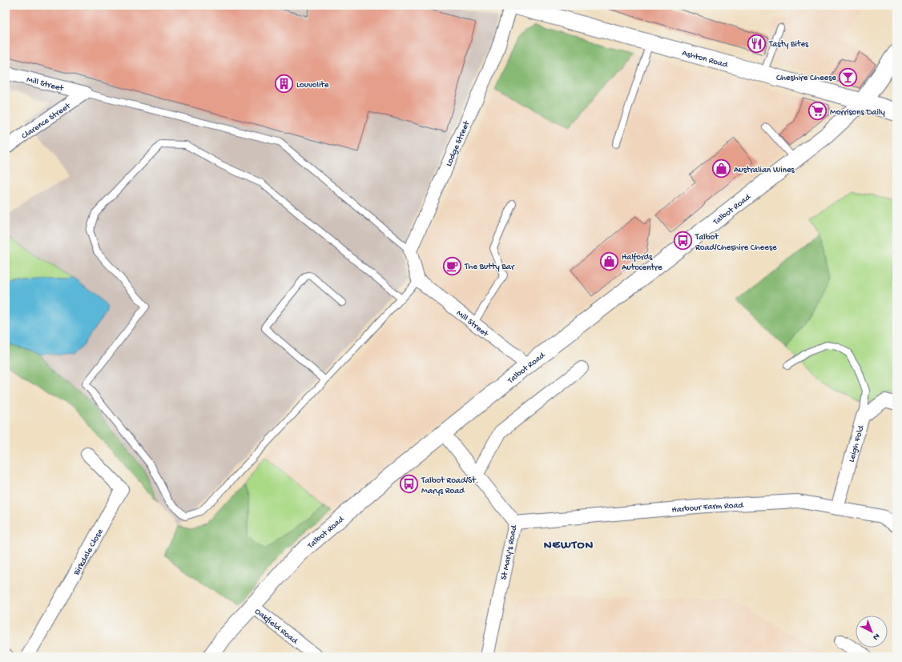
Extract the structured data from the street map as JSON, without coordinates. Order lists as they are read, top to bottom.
{
  "streets": {
    "main road": ["Ashton Road"],
    "street": [
      "Mill Street",
      "Clarence Street",
      "Lodge Street",
      "Talbot Road",
      "Leigh Fold",
      "Harbour Farm Road",
      "Birkdale Close",
      "St Mary's Road",
      "Oakfield Road"
    ]
  },
  "crossings": [
    ["Ashton Road", "Talbot Road"],
    ["Mill Street", "Clarence Street"],
    ["Mill Street", "Talbot Road"],
    ["Talbot Road", "St Mary's Road"],
    ["Talbot Road", "Oakfield Road"],
    ["Leigh Fold", "Harbour Farm Road"],
    ["Harbour Farm Road", "St Mary's Road"]
  ],
  "districts": ["NEWTON"],
  "places": {
    "restaurant": ["Tasty Bites"],
    "bar": ["Cheshire Cheese"],
    "building": ["Louvolite"],
    "supermarket": ["Morrisons Daily"],
    "shop": ["Australian Wines", "Halfords Autocentre"],
    "bus stop": ["Talbot Road/Cheshire Cheese", "Talbot Road/St. Marys Road"],
    "cafe": ["The Butty Bar"]
  },
  "north": "bottom right"
}
